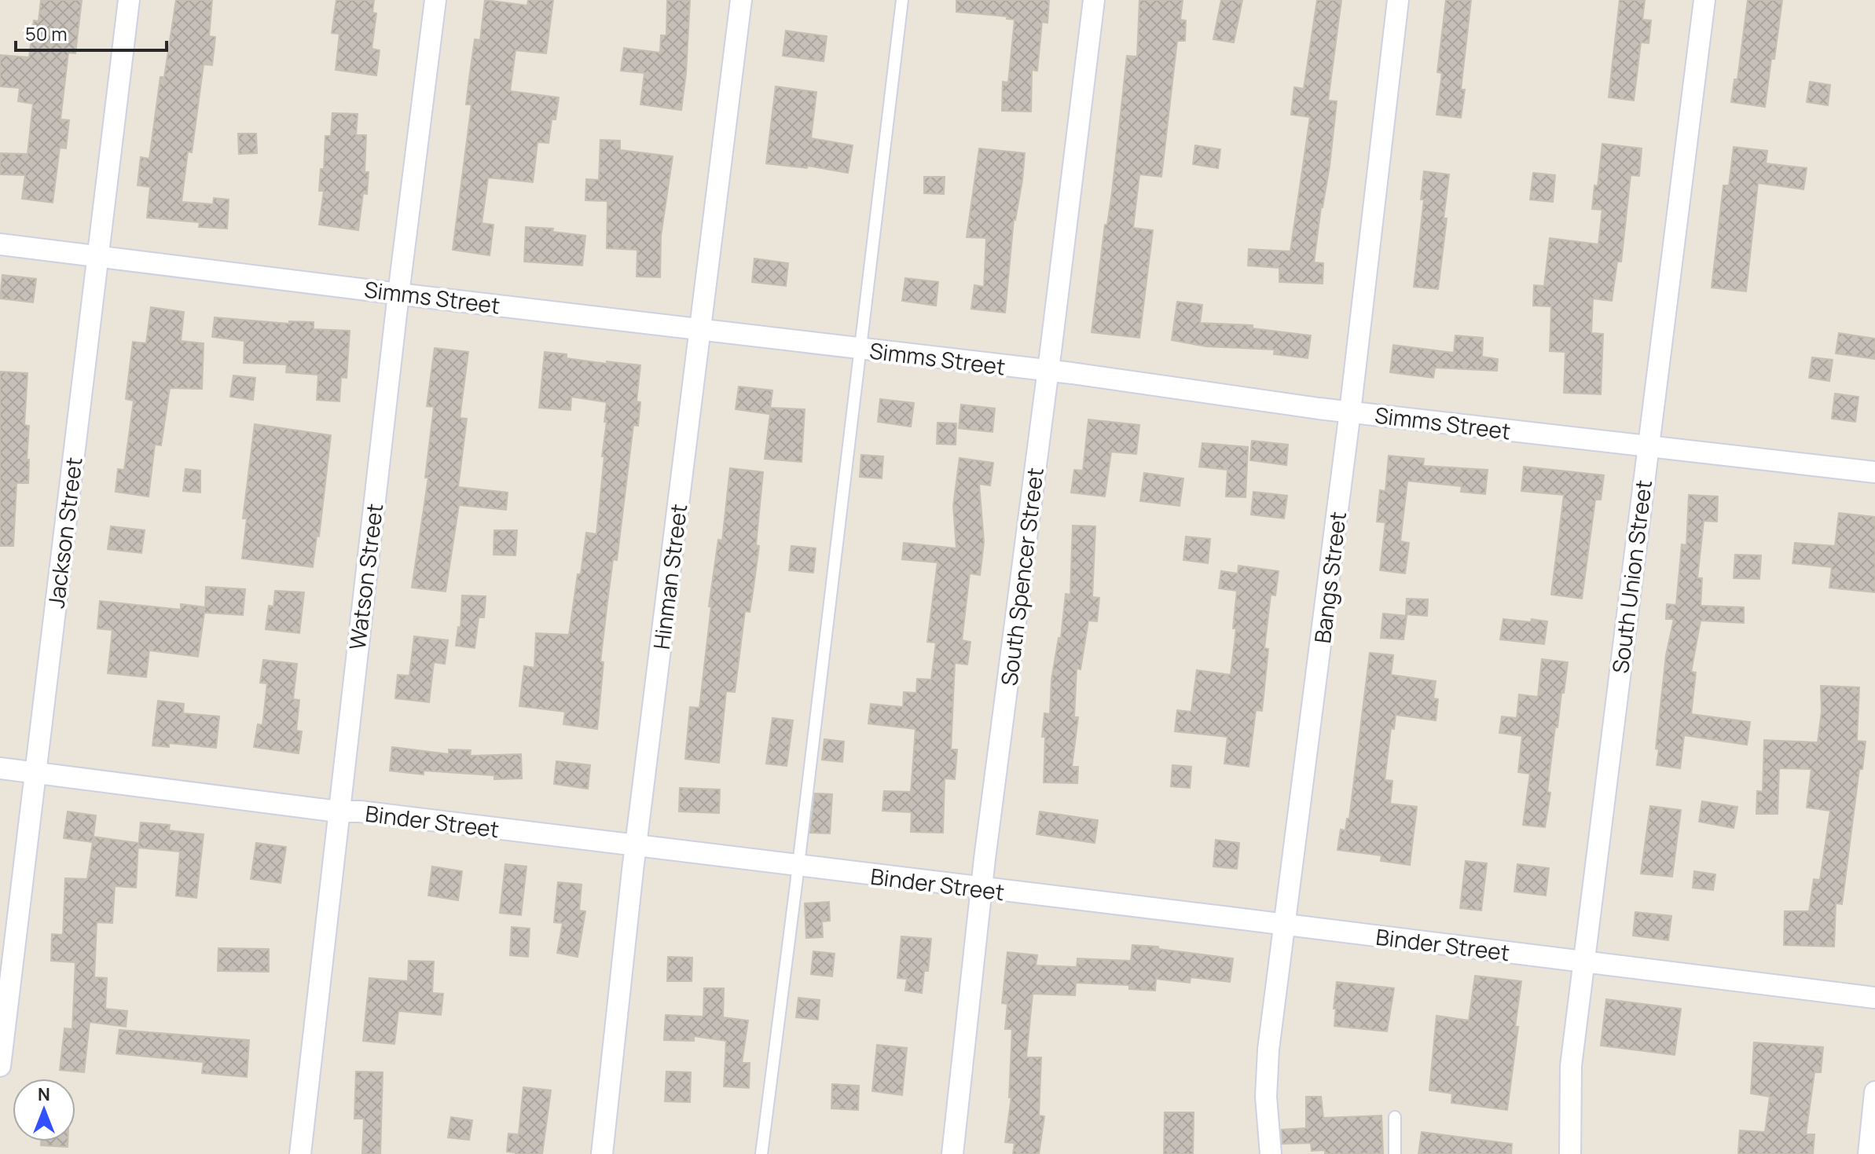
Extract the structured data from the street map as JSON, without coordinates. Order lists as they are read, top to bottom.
{
  "streets": {
    "street": [
      "Simms Street",
      "Jackson Street",
      "Watson Street",
      "Hinman Street",
      "South Spencer Street",
      "South Union Street",
      "Bangs Street",
      "Binder Street"
    ]
  },
  "crossings": [
    ["Simms Street", "Jackson Street"],
    ["Simms Street", "Watson Street"],
    ["Simms Street", "Hinman Street"],
    ["Simms Street", "South Spencer Street"],
    ["Simms Street", "South Union Street"],
    ["Simms Street", "Bangs Street"],
    ["Jackson Street", "Binder Street"],
    ["Watson Street", "Binder Street"],
    ["Hinman Street", "Binder Street"],
    ["South Spencer Street", "Binder Street"],
    ["South Union Street", "Binder Street"],
    ["Bangs Street", "Binder Street"]
  ],
  "scale_bar": "50 m",
  "north": "top"
}
